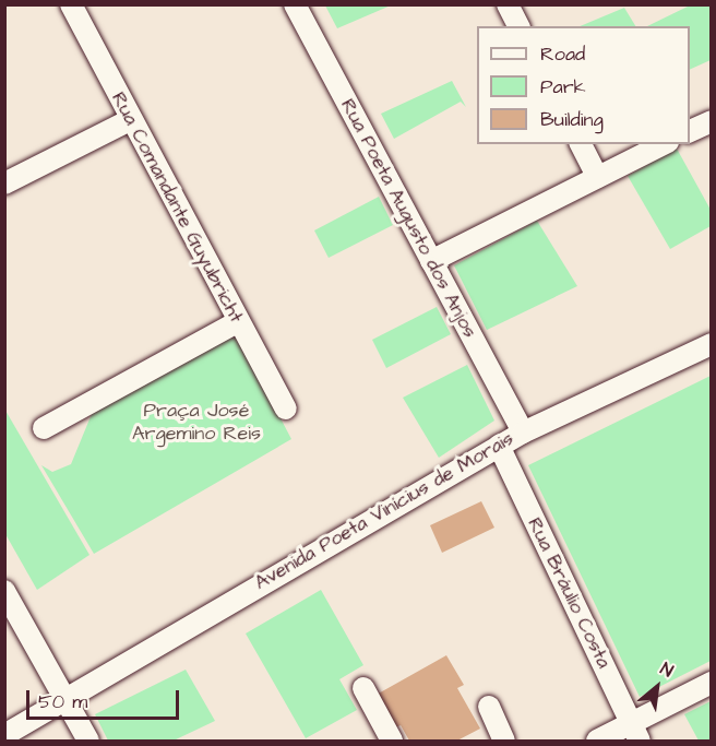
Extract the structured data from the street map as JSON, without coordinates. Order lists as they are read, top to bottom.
{
  "streets": {
    "street": [
      "Rua Comandante Guyubricht",
      "Rua Poeta Augusto dos Anjos",
      "Avenida Poeta Vinícius de Morais",
      "Rua Bráulio Costa"
    ]
  },
  "crossings": [
    ["Rua Poeta Augusto dos Anjos", "Avenida Poeta Vinícius de Morais"],
    ["Avenida Poeta Vinícius de Morais", "Rua Bráulio Costa"]
  ],
  "parks": ["Praça José Argemino Reis"],
  "legend": ["Road", "Park", "Building"],
  "scale_bar": "50 m",
  "north": "top right"
}
